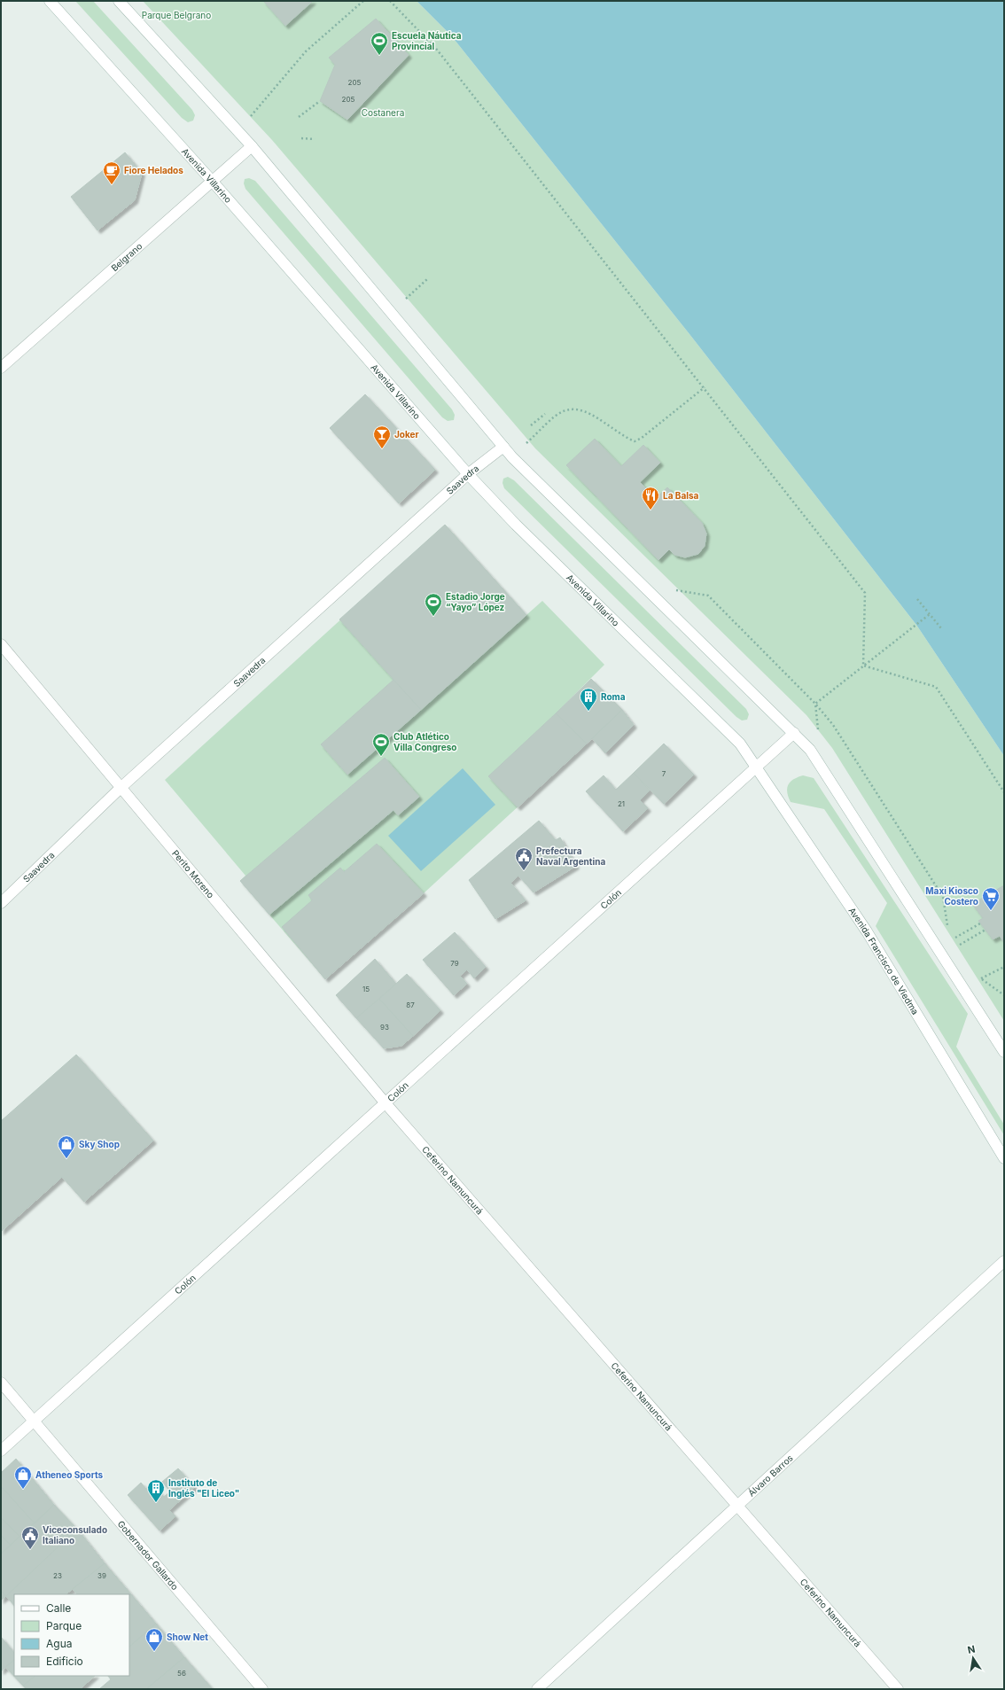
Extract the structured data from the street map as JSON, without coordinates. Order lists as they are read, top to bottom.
{
  "streets": {
    "street": [
      "Avenida Villarino",
      "Belgrano",
      "Saavedra",
      "Perito Moreno",
      "Colón",
      "Avenida Francisco de Viedma",
      "Ceferino Namuncurá",
      "Álvaro Barros",
      "Gobernador Gallardo"
    ]
  },
  "crossings": [
    ["Avenida Villarino", "Belgrano"],
    ["Avenida Villarino", "Saavedra"],
    ["Avenida Villarino", "Colón"],
    ["Avenida Villarino", "Avenida Francisco de Viedma"],
    ["Saavedra", "Perito Moreno"],
    ["Perito Moreno", "Colón"],
    ["Perito Moreno", "Ceferino Namuncurá"],
    ["Colón", "Avenida Francisco de Viedma"],
    ["Colón", "Ceferino Namuncurá"],
    ["Colón", "Gobernador Gallardo"],
    ["Ceferino Namuncurá", "Álvaro Barros"]
  ],
  "parks": ["Parque Belgrano", "Costanera"],
  "places": {
    "sports": ["Escuela Náutica Provincial", "Estadio Jorge “Yayo” López", "Club Atlético Villa Congreso"],
    "cafe": ["Fiore Helados"],
    "bar": ["Joker"],
    "restaurant": ["La Balsa"],
    "building": ["Roma", "Instituto de Inglés \"El Liceo\""],
    "public building": ["Prefectura Naval Argentina", "Viceconsulado Italiano"],
    "supermarket": ["Maxi Kiosco Costero"],
    "shop": ["Sky Shop", "Atheneo Sports", "Show Net"]
  },
  "house_numbers": [
    "205",
    "205",
    "7",
    "21",
    "79",
    "15",
    "87",
    "93",
    "23",
    "39",
    "56"
  ],
  "legend": [
    "Calle",
    "Parque",
    "Agua",
    "Edificio"
  ],
  "north": "top"
}
